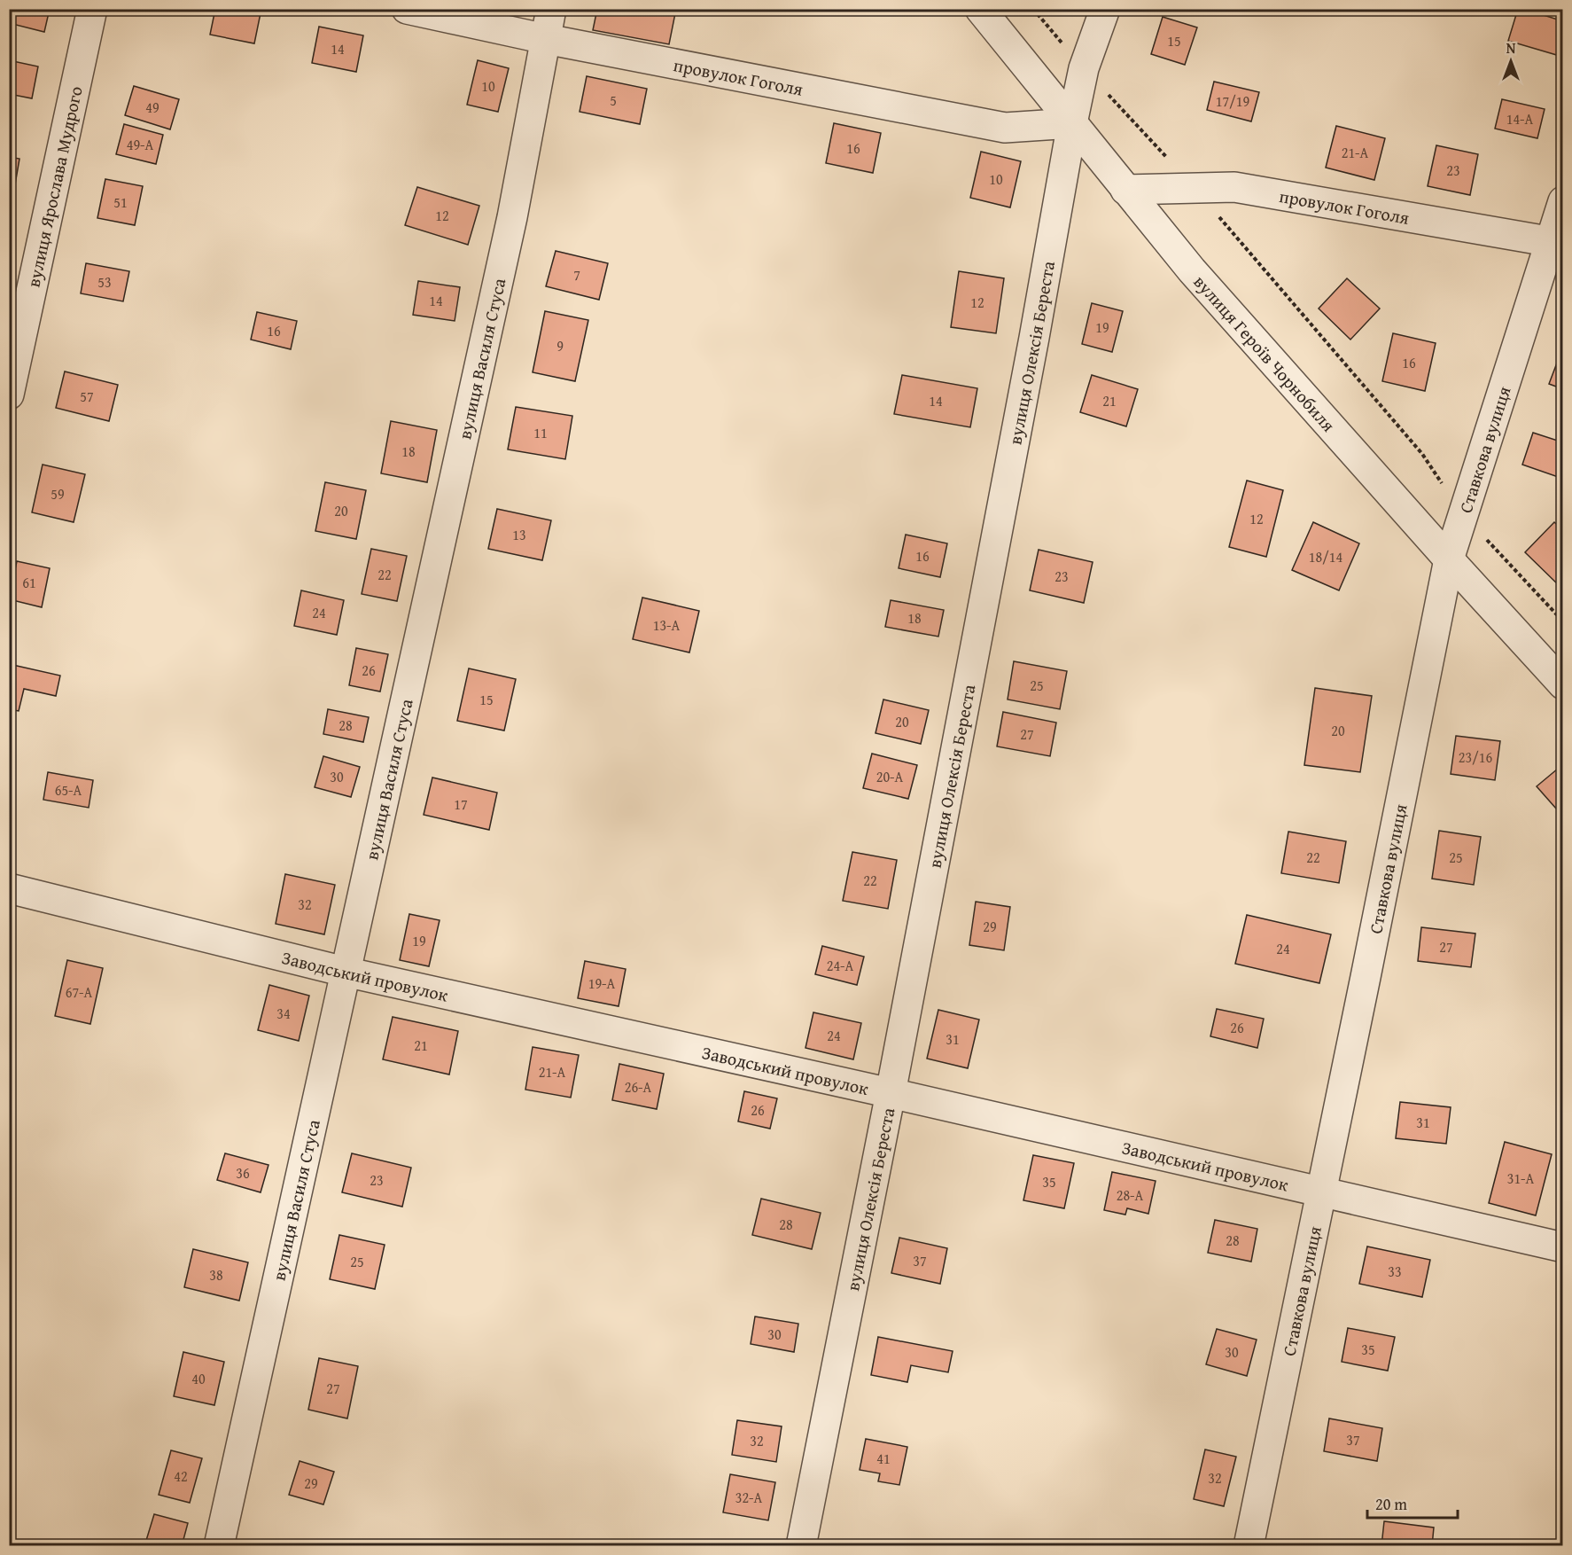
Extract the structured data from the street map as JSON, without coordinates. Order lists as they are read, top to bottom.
{
  "streets": {
    "street": [
      "провулок Гоголя",
      "вулиця Ярослава Мудрого",
      "вулиця Олексія Береста",
      "вулиця Героїв Чорнобиля",
      "вулиця Василя Стуса",
      "Ставкова вулиця",
      "Заводський провулок"
    ]
  },
  "crossings": [
    ["провулок Гоголя", "вулиця Олексія Береста"],
    ["провулок Гоголя", "вулиця Героїв Чорнобиля"],
    ["провулок Гоголя", "вулиця Василя Стуса"],
    ["провулок Гоголя", "Ставкова вулиця"],
    ["вулиця Олексія Береста", "вулиця Героїв Чорнобиля"],
    ["вулиця Олексія Береста", "Заводський провулок"],
    ["вулиця Героїв Чорнобиля", "Ставкова вулиця"],
    ["вулиця Василя Стуса", "Заводський провулок"],
    ["Ставкова вулиця", "Заводський провулок"]
  ],
  "house_numbers": [
    "15",
    "14",
    "10",
    "5",
    "17/19",
    "49",
    "14-А",
    "49-А",
    "16",
    "21-А",
    "23",
    "10",
    "51",
    "12",
    "7",
    "53",
    "14",
    "12",
    "19",
    "16",
    "9",
    "16",
    "57",
    "14",
    "21",
    "11",
    "18",
    "59",
    "20",
    "12",
    "13",
    "16",
    "18/14",
    "22",
    "23",
    "61",
    "24",
    "18",
    "13-А",
    "26",
    "25",
    "15",
    "20",
    "28",
    "20",
    "27",
    "23/16",
    "30",
    "20-А",
    "65-А",
    "17",
    "22",
    "25",
    "22",
    "32",
    "29",
    "19",
    "27",
    "24",
    "24-А",
    "19-А",
    "67-А",
    "34",
    "26",
    "24",
    "31",
    "21",
    "21-А",
    "26-А",
    "26",
    "31",
    "36",
    "31-А",
    "23",
    "35",
    "28-А",
    "28",
    "28",
    "37",
    "25",
    "33",
    "38",
    "30",
    "35",
    "30",
    "40",
    "27",
    "37",
    "32",
    "41",
    "42",
    "32",
    "29",
    "32-А"
  ],
  "scale_bar": "20 m",
  "north": "top"
}
